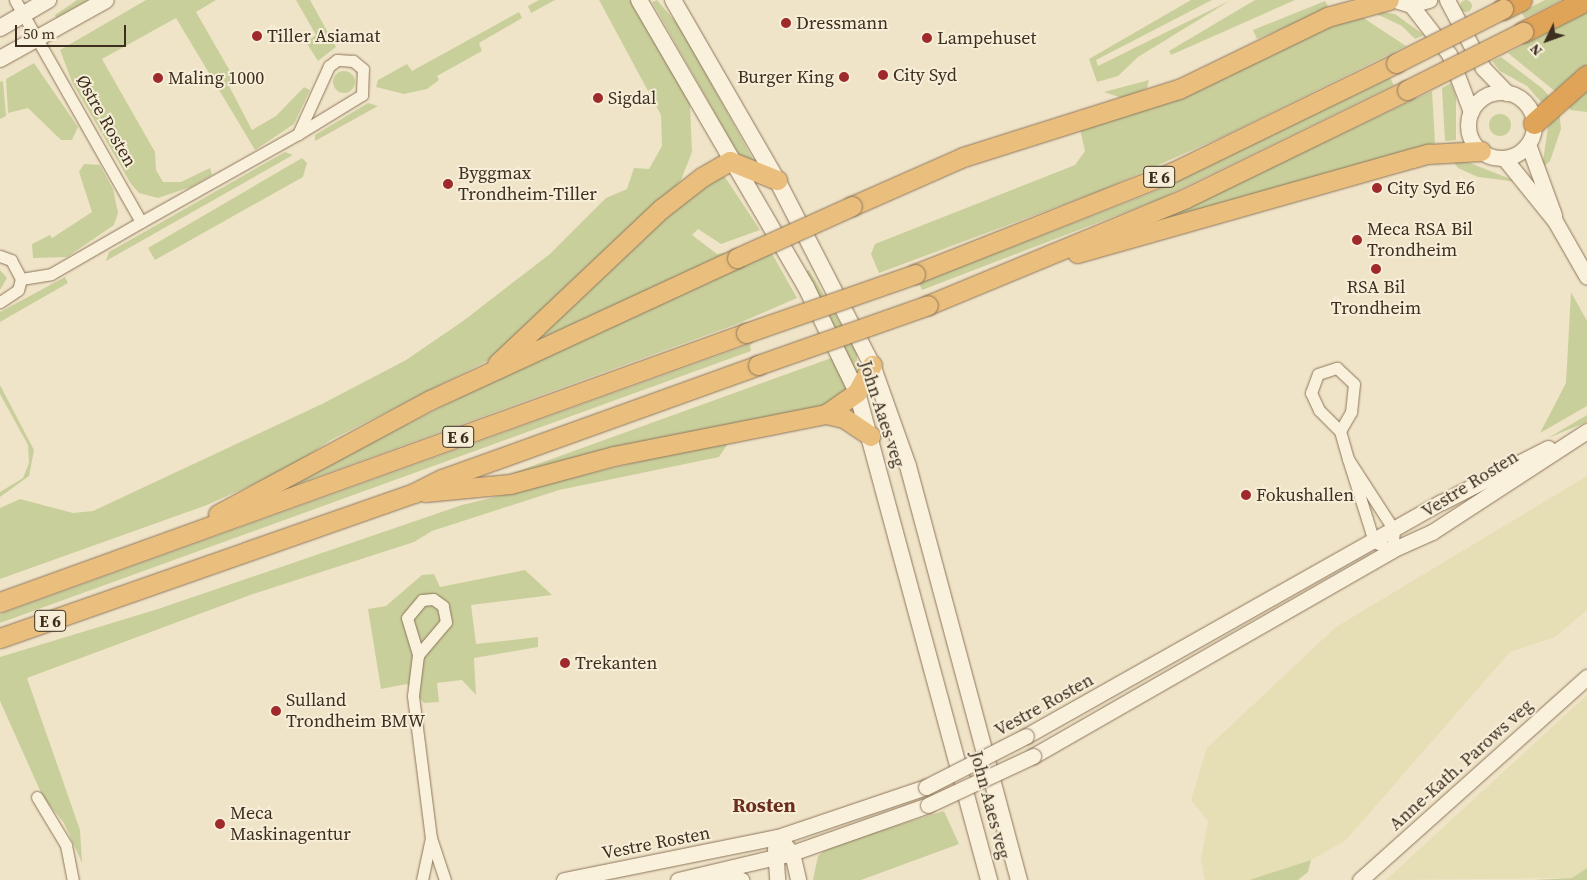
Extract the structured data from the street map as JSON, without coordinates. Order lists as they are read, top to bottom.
{
  "streets": {
    "highway": ["E 6"],
    "main road": ["John Aaes veg"],
    "street": ["Østre Rosten", "Vestre Rosten", "Anne-Kath. Parows veg"]
  },
  "crossings": [
    ["E 6", "John Aaes veg"]
  ],
  "districts": ["Rosten"],
  "places": [
    "Dressmann",
    "Tiller Asiamat",
    "Lampehuset",
    "City Syd",
    "Burger King",
    "Maling 1000",
    "Sigdal",
    "Byggmax Trondheim-Tiller",
    "City Syd E6",
    "Meca RSA Bil Trondheim",
    "RSA Bil Trondheim",
    "Fokushallen",
    "Trekanten",
    "Sulland Trondheim BMW",
    "Meca Maskinagentur"
  ],
  "scale_bar": "50 m",
  "north": "bottom left"
}
